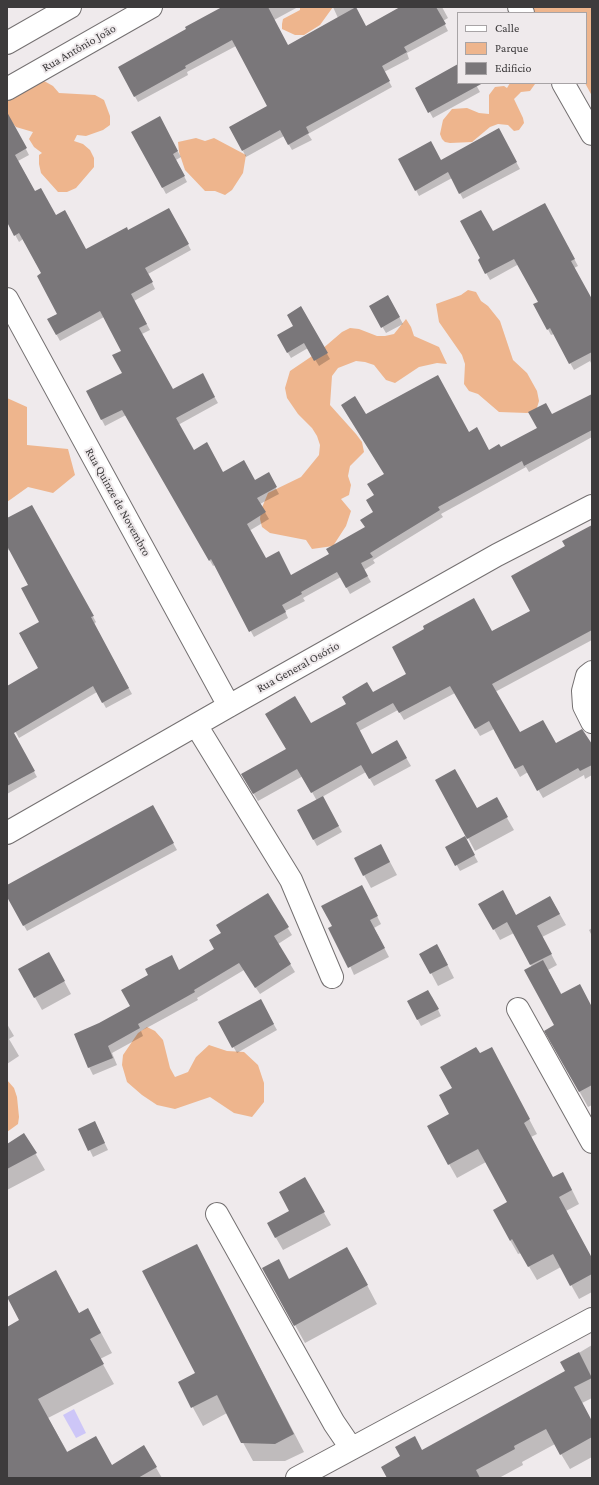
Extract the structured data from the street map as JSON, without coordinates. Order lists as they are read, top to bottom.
{
  "streets": {
    "street": ["Rua Antônio João", "Rua Quinze de Novembro", "Rua General Osório"]
  },
  "crossings": [
    ["Rua Quinze de Novembro", "Rua General Osório"]
  ],
  "legend": ["Calle", "Parque", "Edificio"]
}
